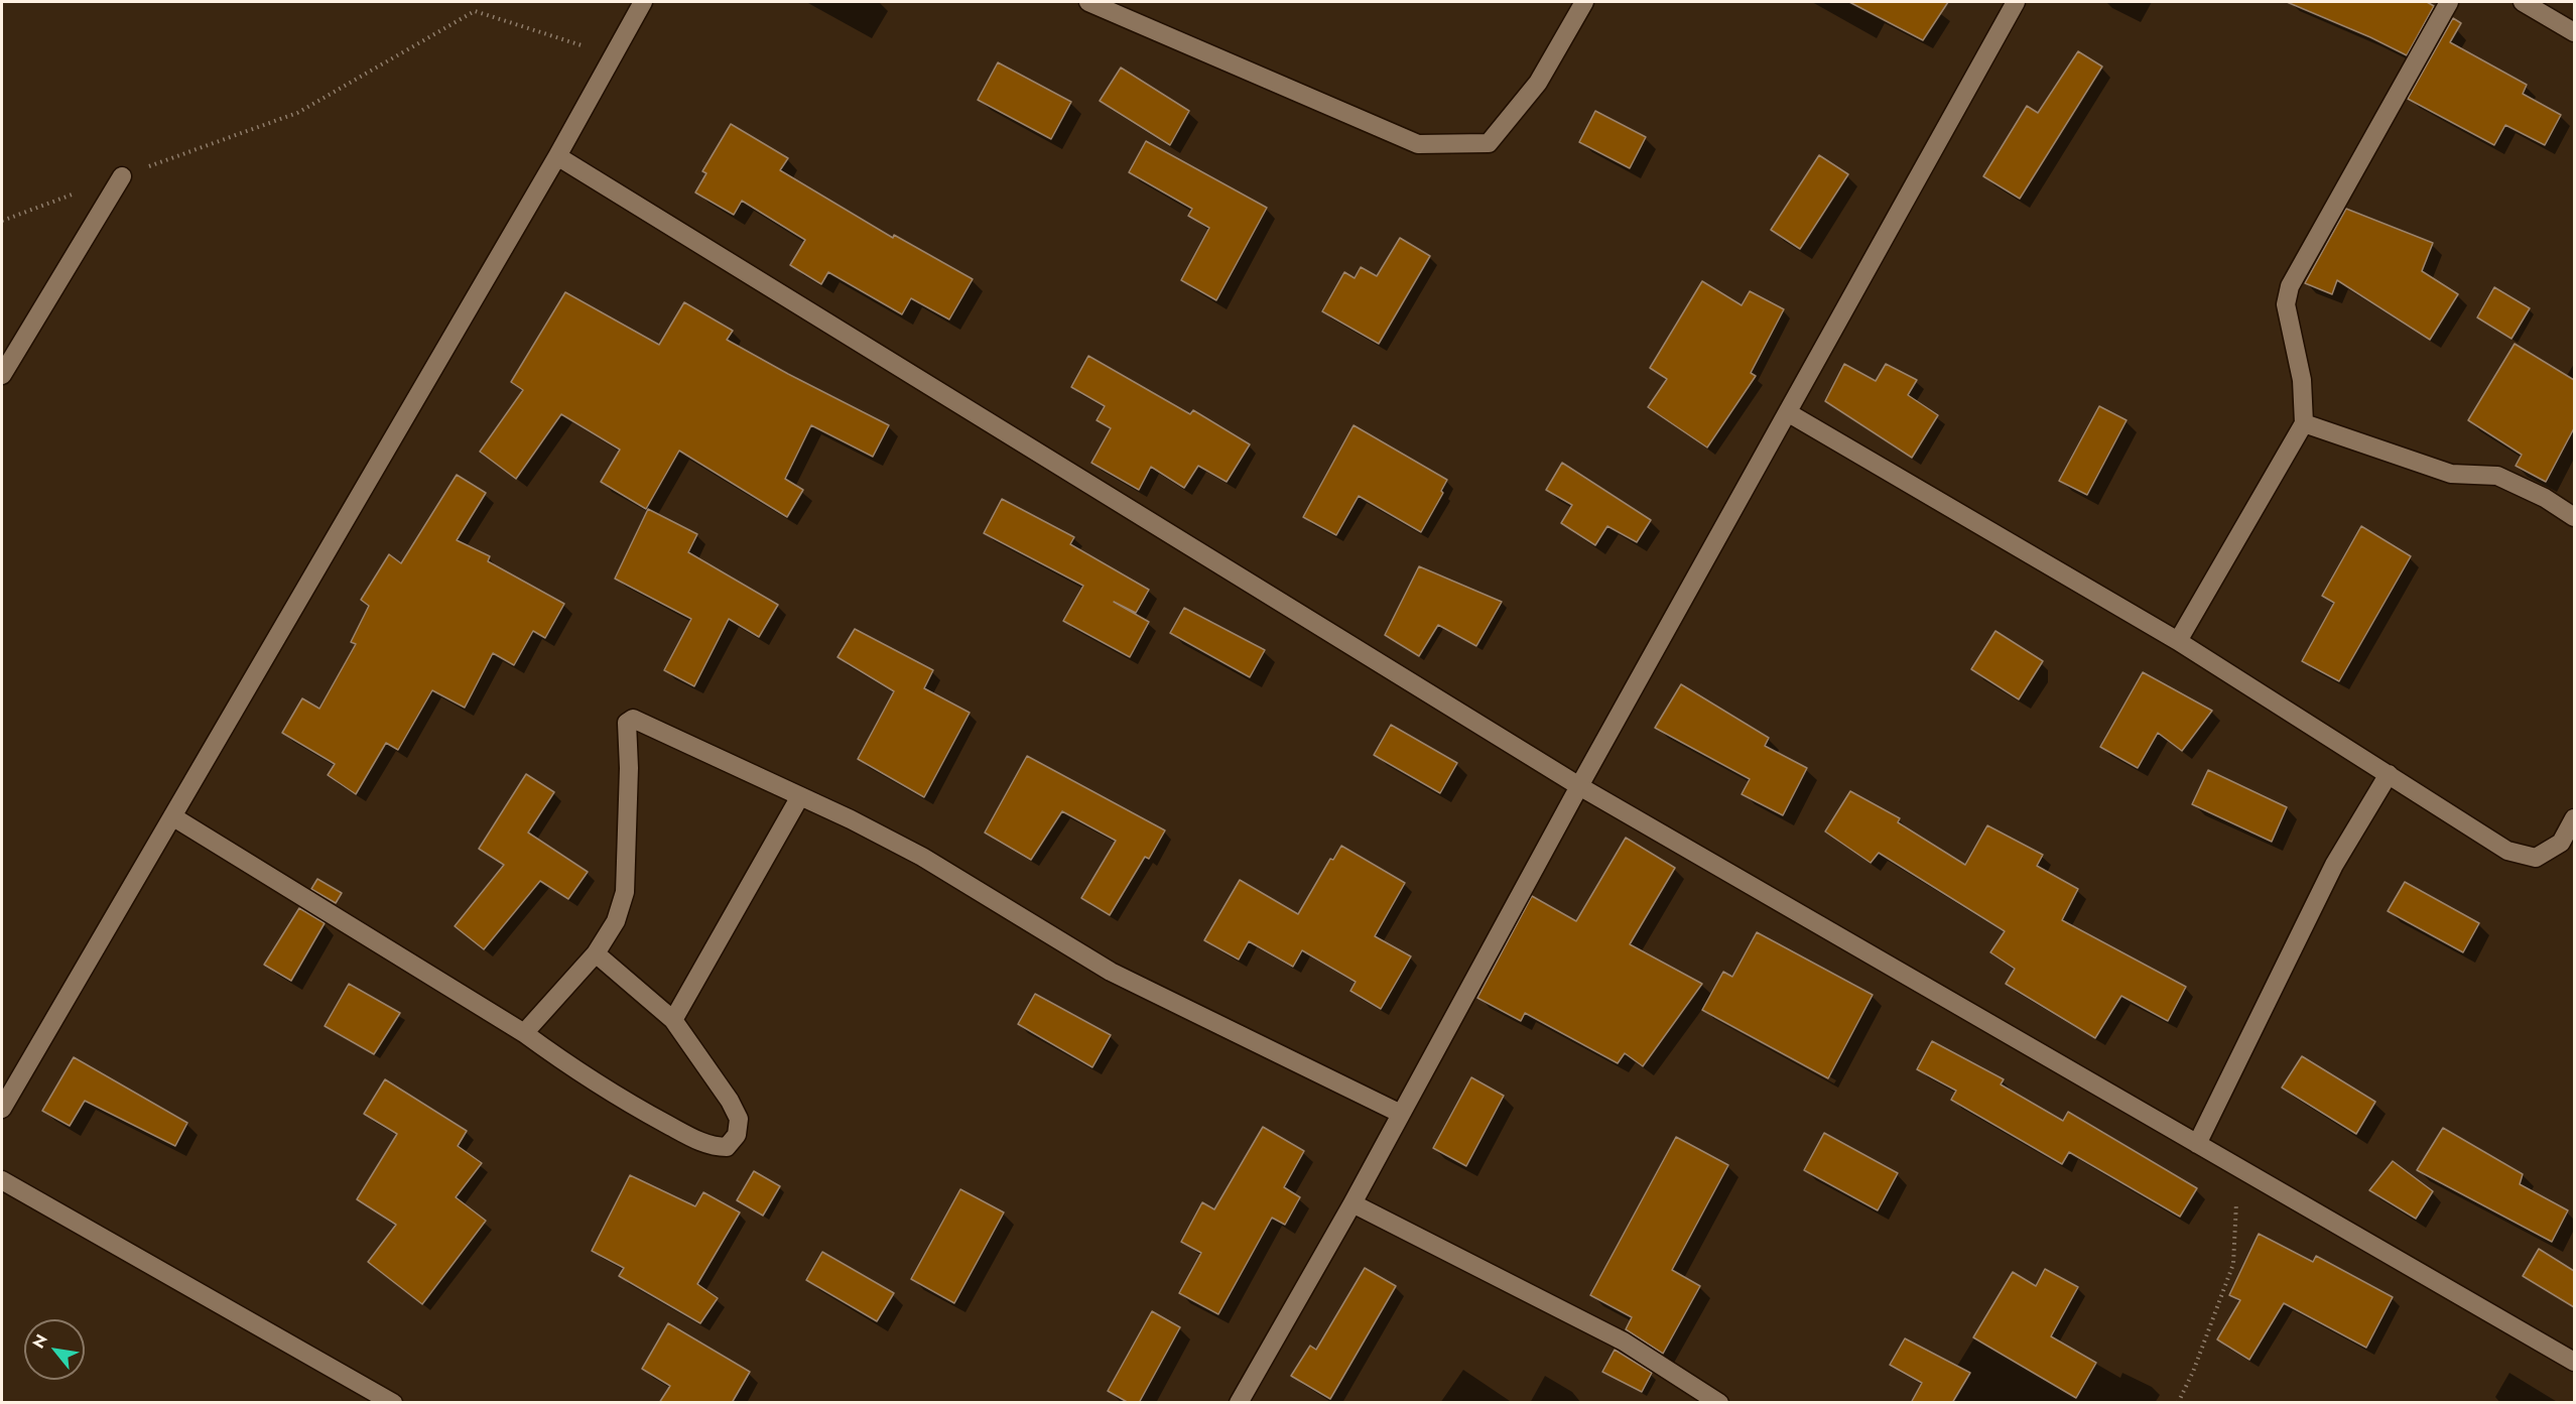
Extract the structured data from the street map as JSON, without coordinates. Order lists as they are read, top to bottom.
{
  "north": "top left"
}
